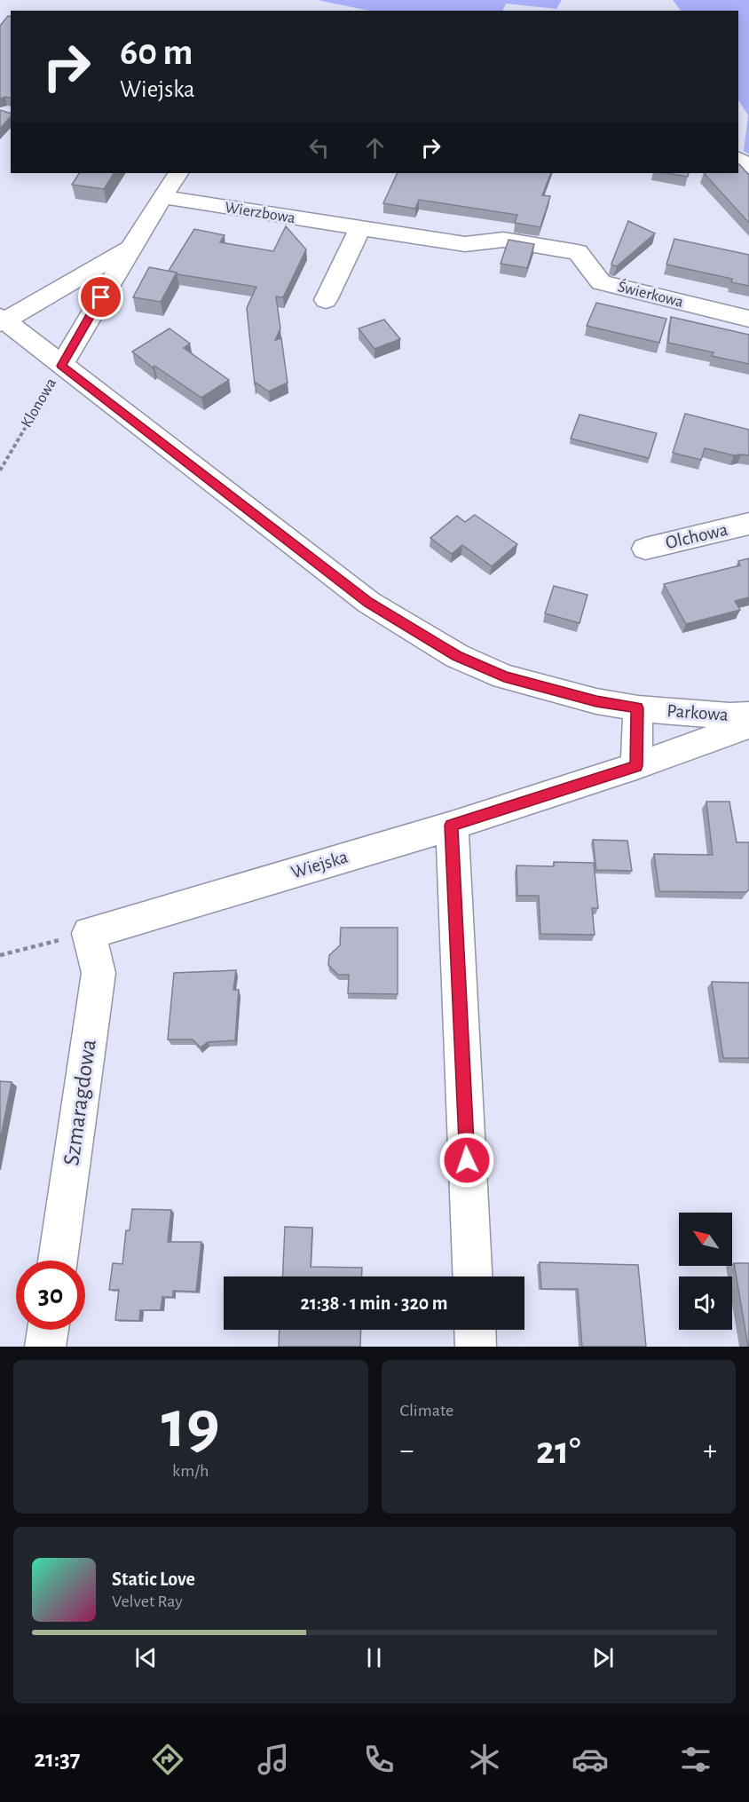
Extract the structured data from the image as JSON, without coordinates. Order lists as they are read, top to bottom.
{
  "streets": {
    "street": [
      "Wierzbowa",
      "Świerkowa",
      "Klonowa",
      "Olchowa",
      "Parkowa",
      "Wiejska",
      "Szmaragdowa"
    ]
  },
  "crossings": [
    ["Wierzbowa", "Świerkowa"],
    ["Wierzbowa", "Klonowa"],
    ["Klonowa", "Parkowa"],
    ["Wiejska", "Szmaragdowa"]
  ],
  "north": "top left",
  "page": {
    "turn": ["60 m", "Wiejska"],
    "limit": "30",
    "trip": "21:38 · 1 min · 320 m",
    "tile": [
      ["19", "km/h"],
      "Climate"
    ],
    "heat": ["−", "21°", "+"],
    "song": ["Static Love", "Velvet Ray"],
    "tabs": "21:37"
  }
}
